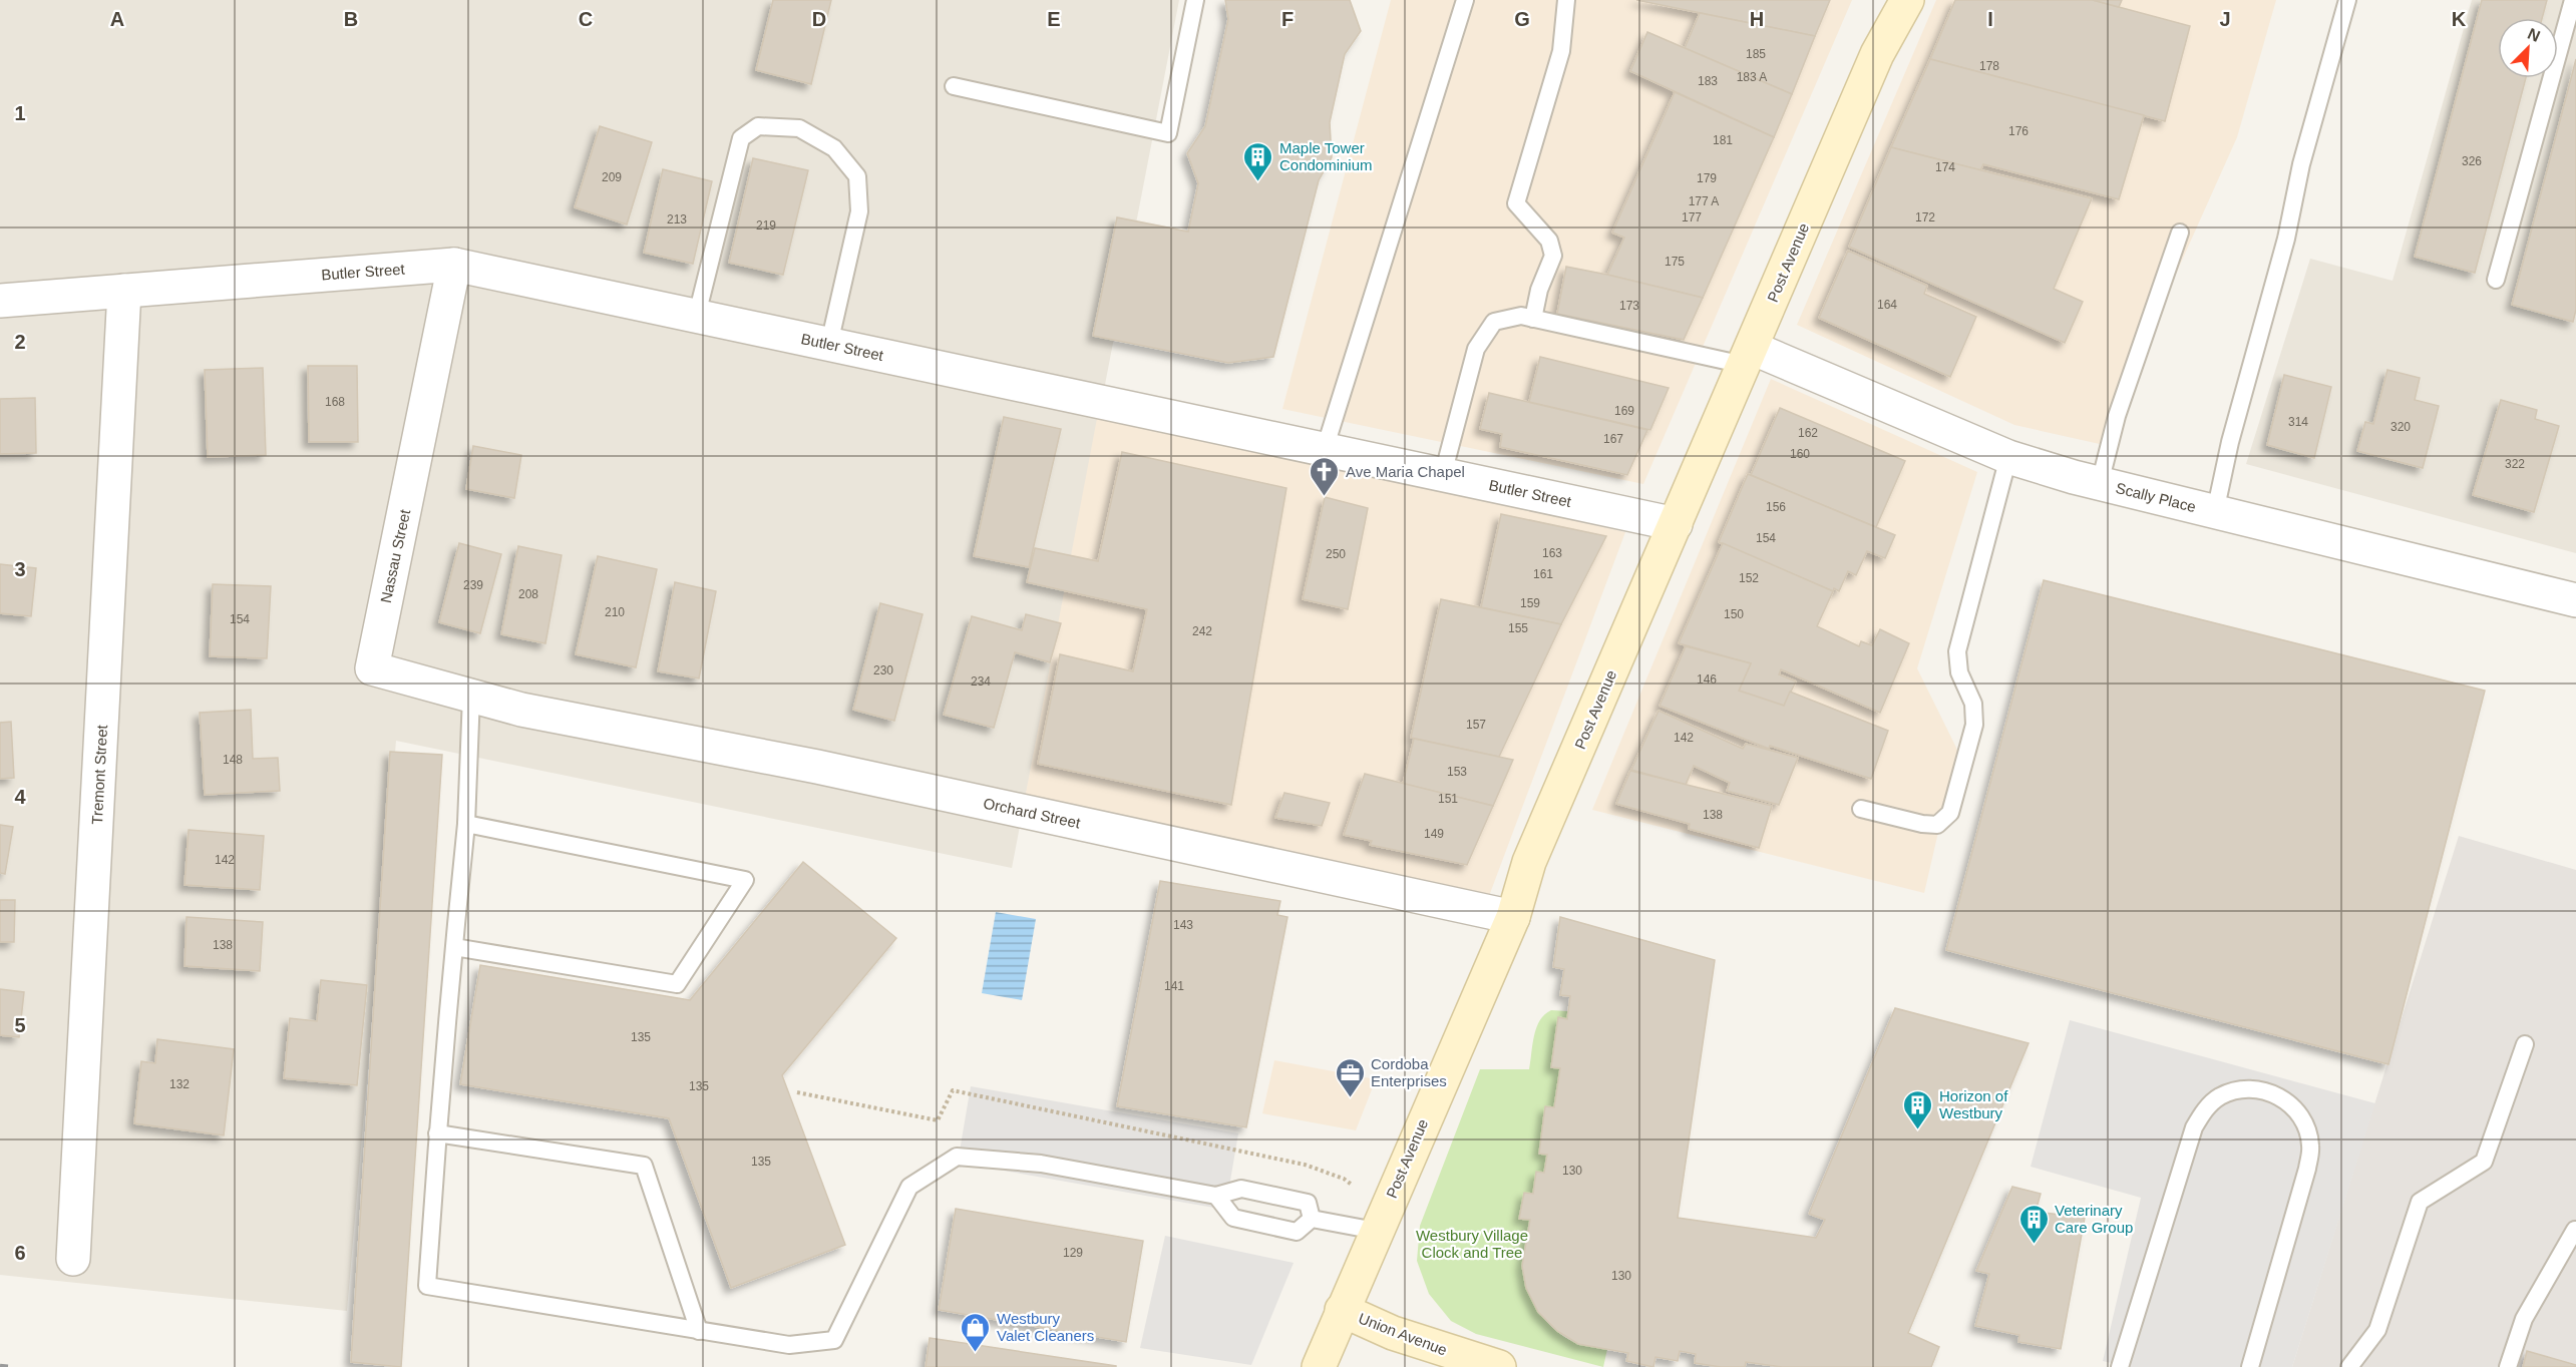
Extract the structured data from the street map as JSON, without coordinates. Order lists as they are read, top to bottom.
{
  "streets": {
    "main road": ["Post Avenue", "Union Avenue"],
    "street": [
      "Butler Street",
      "Scally Place",
      "Nassau Street",
      "Tremont Street",
      "Orchard Street"
    ]
  },
  "crossings": [
    ["Post Avenue", "Butler Street"],
    ["Post Avenue", "Scally Place"],
    ["Post Avenue", "Orchard Street"],
    ["Post Avenue", "Union Avenue"],
    ["Butler Street", "Nassau Street"],
    ["Butler Street", "Tremont Street"],
    ["Nassau Street", "Orchard Street"]
  ],
  "parks": ["Westbury Village Clock and Tree"],
  "places": {
    "building": ["Maple Tower Condominium", "Horizon of Westbury", "Veterinary Care Group"],
    "church": ["Ave Maria Chapel"],
    "office": ["Cordoba Enterprises"],
    "shop": ["Westbury Valet Cleaners"]
  },
  "house_numbers": [
    "185",
    "178",
    "183 A",
    "183",
    "176",
    "181",
    "326",
    "174",
    "209",
    "179",
    "177 A",
    "177",
    "172",
    "213",
    "219",
    "175",
    "164",
    "173",
    "168",
    "169",
    "314",
    "320",
    "162",
    "167",
    "160",
    "322",
    "156",
    "154",
    "163",
    "250",
    "161",
    "152",
    "239",
    "208",
    "159",
    "210",
    "150",
    "154",
    "155",
    "242",
    "230",
    "146",
    "234",
    "157",
    "142",
    "148",
    "153",
    "151",
    "138",
    "149",
    "142",
    "143",
    "138",
    "141",
    "135",
    "132",
    "135",
    "135",
    "130",
    "129",
    "130"
  ],
  "north": "top right",
  "grid": {
    "columns": [
      "A",
      "B",
      "C",
      "D",
      "E",
      "F",
      "G",
      "H",
      "I",
      "J",
      "K"
    ],
    "rows": [
      "1",
      "2",
      "3",
      "4",
      "5",
      "6"
    ]
  }
}
